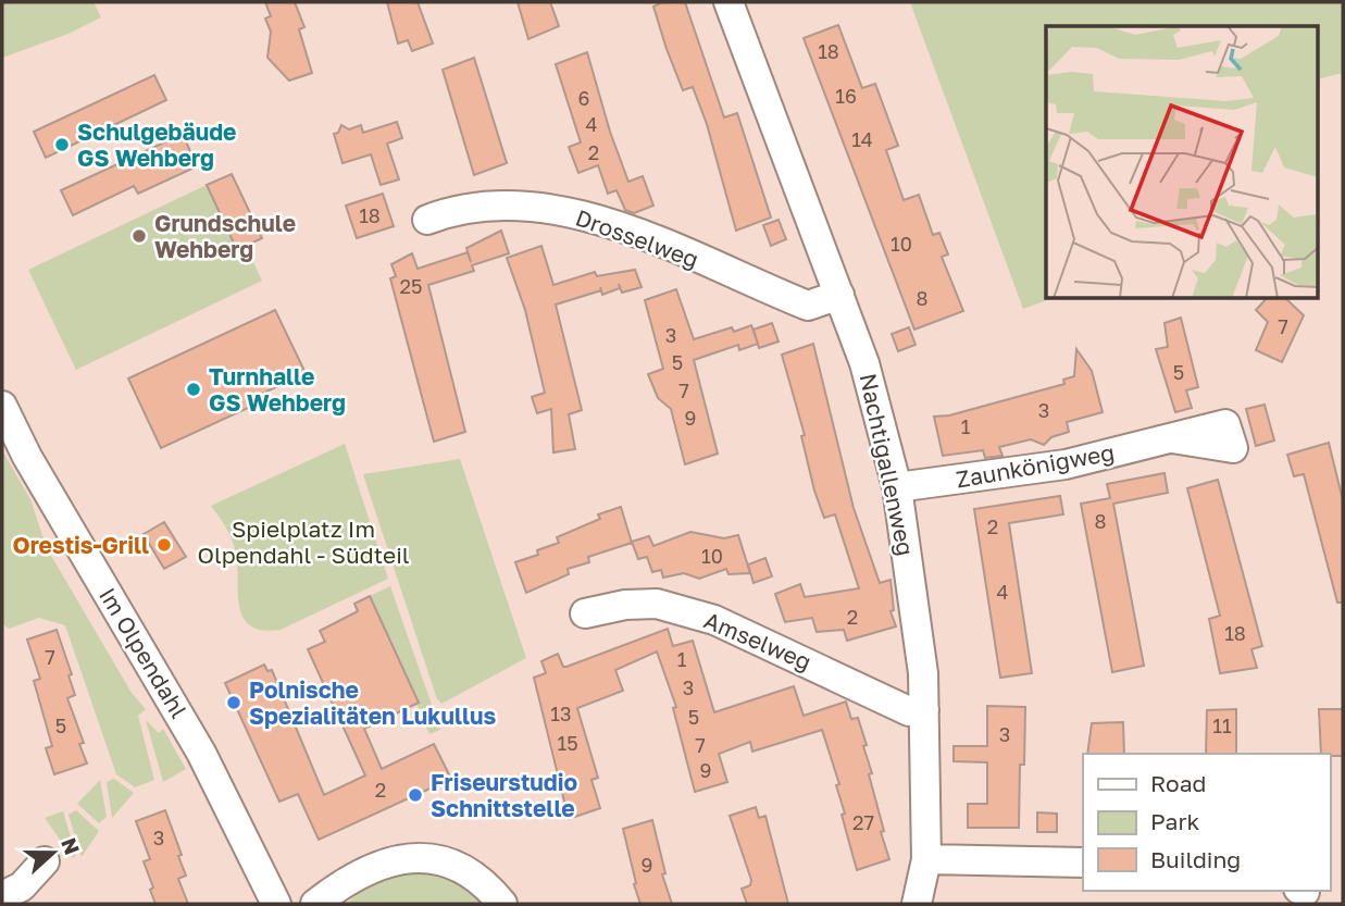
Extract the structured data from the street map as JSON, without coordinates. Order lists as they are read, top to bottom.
{
  "streets": {
    "street": [
      "Drosselweg",
      "Nachtigallenweg",
      "Zaunkönigweg",
      "Amselweg",
      "Im Olpendahl"
    ]
  },
  "crossings": [
    ["Drosselweg", "Nachtigallenweg"],
    ["Nachtigallenweg", "Zaunkönigweg"],
    ["Nachtigallenweg", "Amselweg"]
  ],
  "parks": ["Spielplatz Im Olpendahl - Südteil"],
  "places": [
    "Schulgebäude GS Wehberg",
    "Grundschule Wehberg",
    "Turnhalle GS Wehberg",
    "Orestis-Grill",
    "Polnische Spezialitäten Lukullus",
    "Friseurstudio Schnittstelle"
  ],
  "house_numbers": [
    "18",
    "16",
    "6",
    "4",
    "14",
    "2",
    "18",
    "10",
    "25",
    "8",
    "7",
    "3",
    "5",
    "5",
    "7",
    "3",
    "9",
    "1",
    "8",
    "2",
    "10",
    "4",
    "2",
    "18",
    "7",
    "1",
    "3",
    "13",
    "5",
    "5",
    "11",
    "3",
    "15",
    "7",
    "9",
    "2",
    "27",
    "3",
    "9"
  ],
  "legend": ["Road", "Park", "Building"],
  "north": "right"
}
